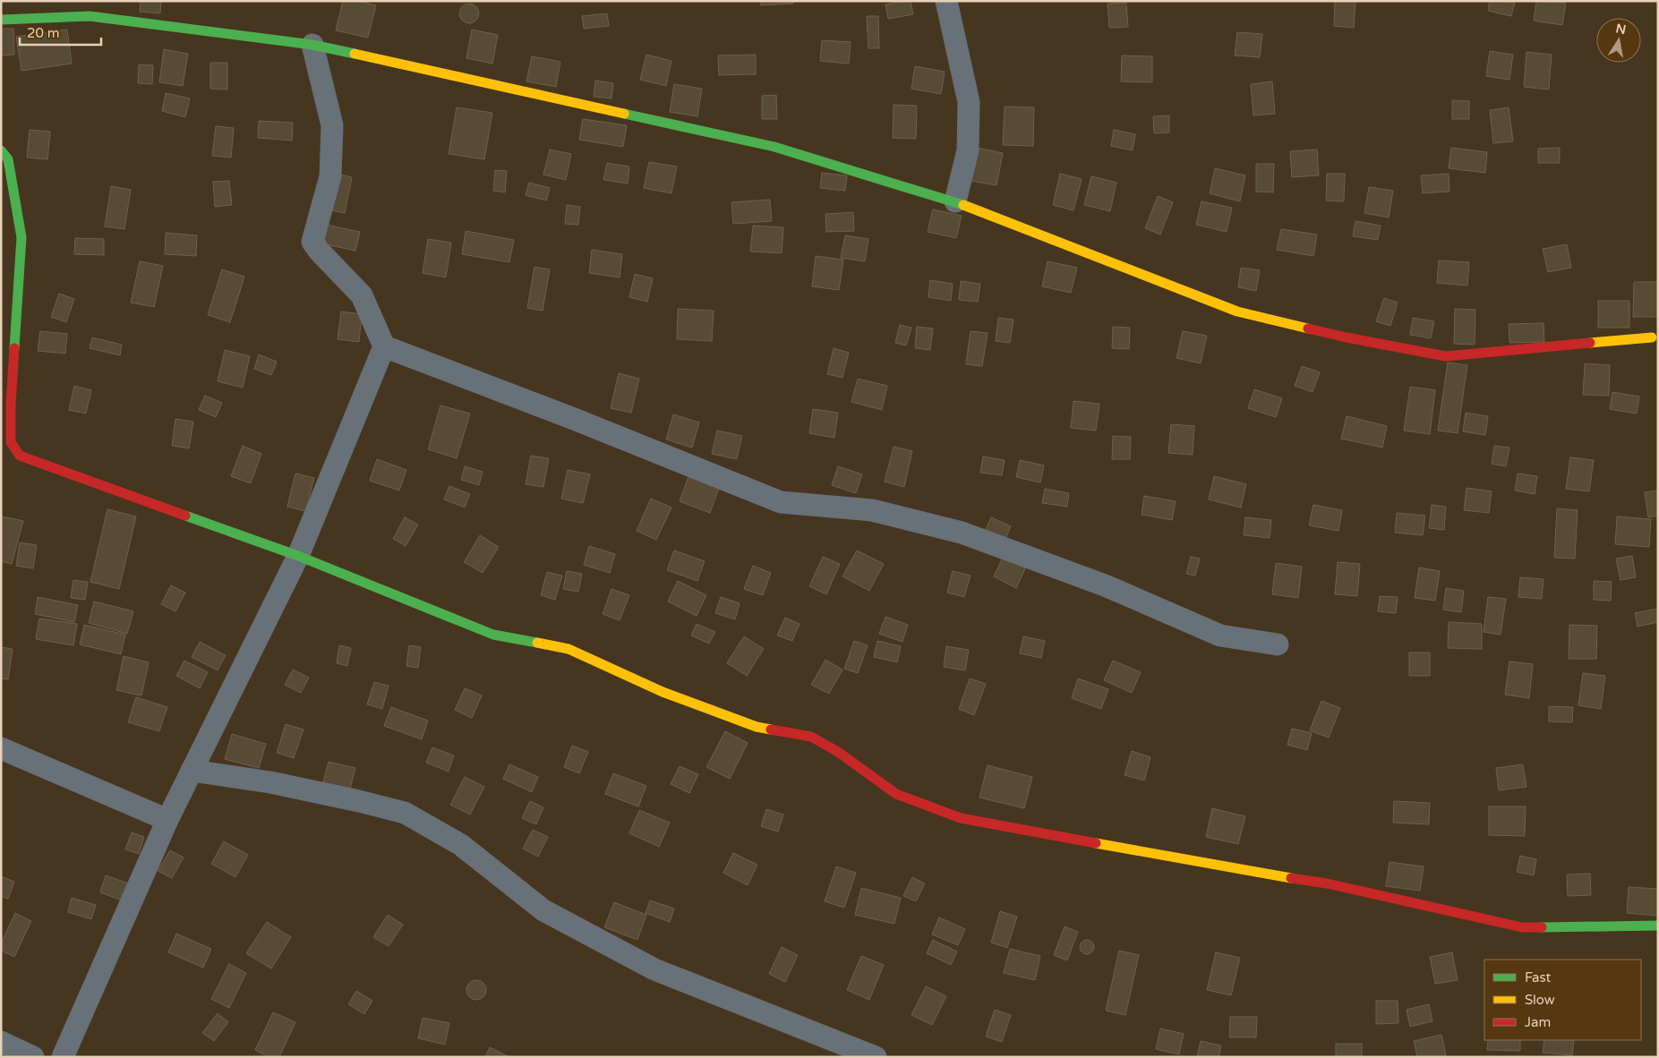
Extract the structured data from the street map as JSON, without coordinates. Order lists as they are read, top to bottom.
{
  "legend": ["Fast", "Slow", "Jam"],
  "scale_bar": "20 m",
  "north": "top"
}
